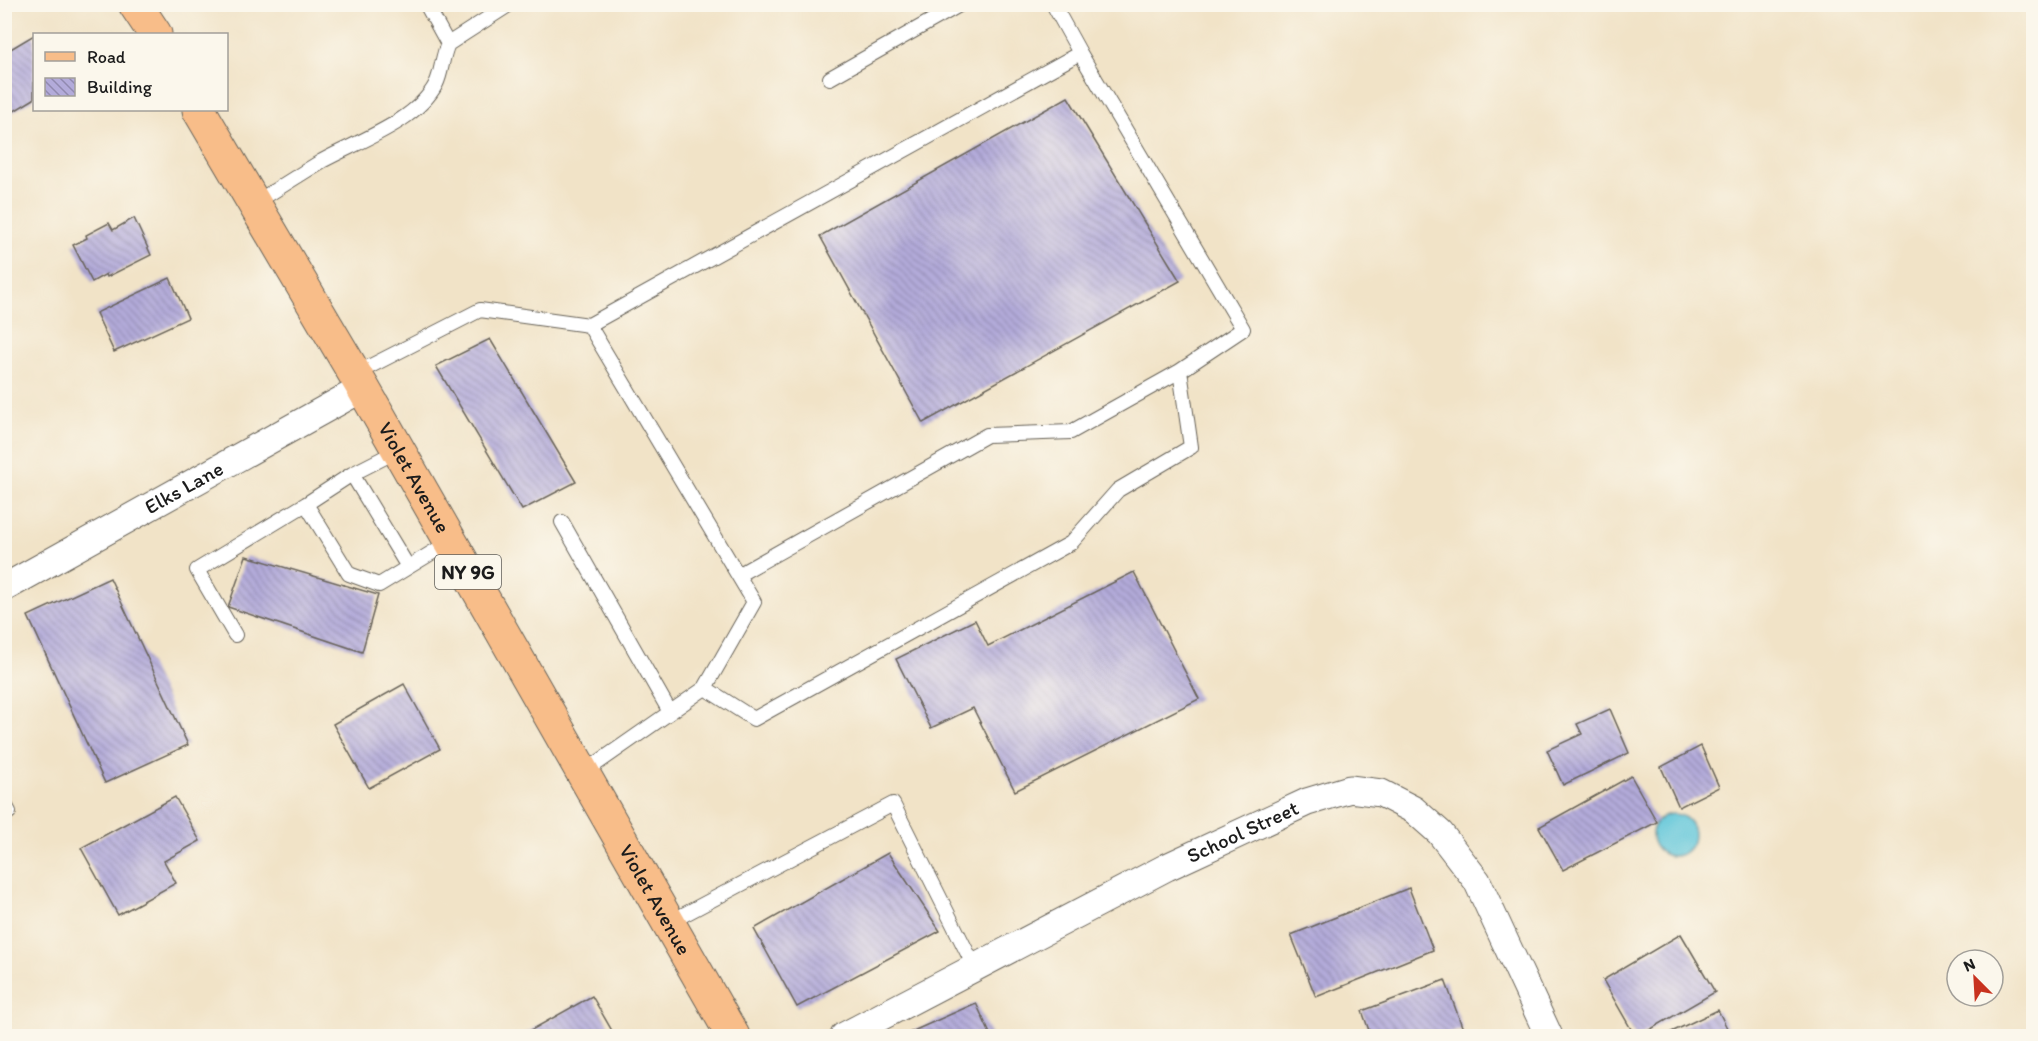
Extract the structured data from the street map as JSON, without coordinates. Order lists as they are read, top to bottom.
{
  "streets": {
    "main road": ["Violet Avenue", "NY 9G"],
    "street": ["Elks Lane", "School Street"]
  },
  "crossings": [
    ["Violet Avenue", "Elks Lane"]
  ],
  "legend": ["Road", "Building"],
  "north": "top left"
}
